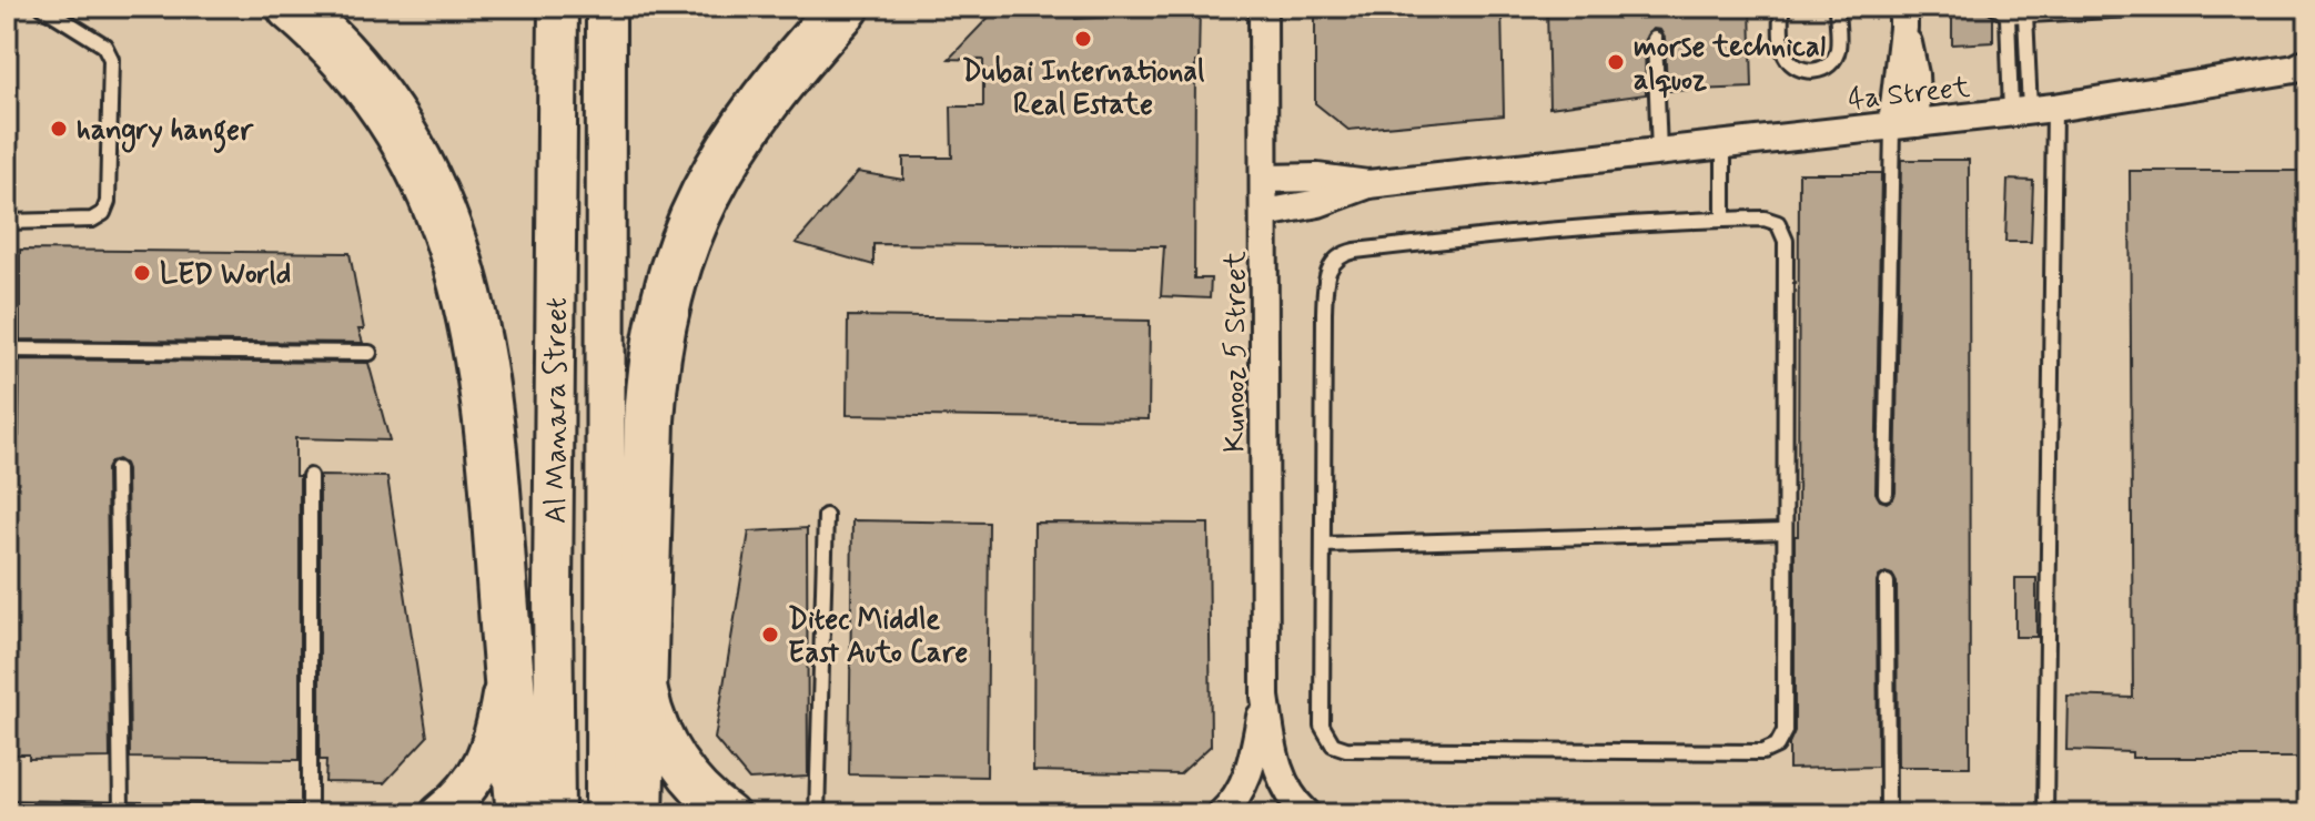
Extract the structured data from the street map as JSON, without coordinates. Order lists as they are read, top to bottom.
{
  "streets": {
    "main road": ["Al Manara Street"],
    "street": ["4a Street", "Kunooz 5 Street"]
  },
  "crossings": [
    ["4a Street", "Kunooz 5 Street"]
  ],
  "places": [
    "Dubai International Real Estate",
    "morse technical alquoz",
    "hangry hanger",
    "LED World",
    "Ditec Middle East Auto Care"
  ]
}
